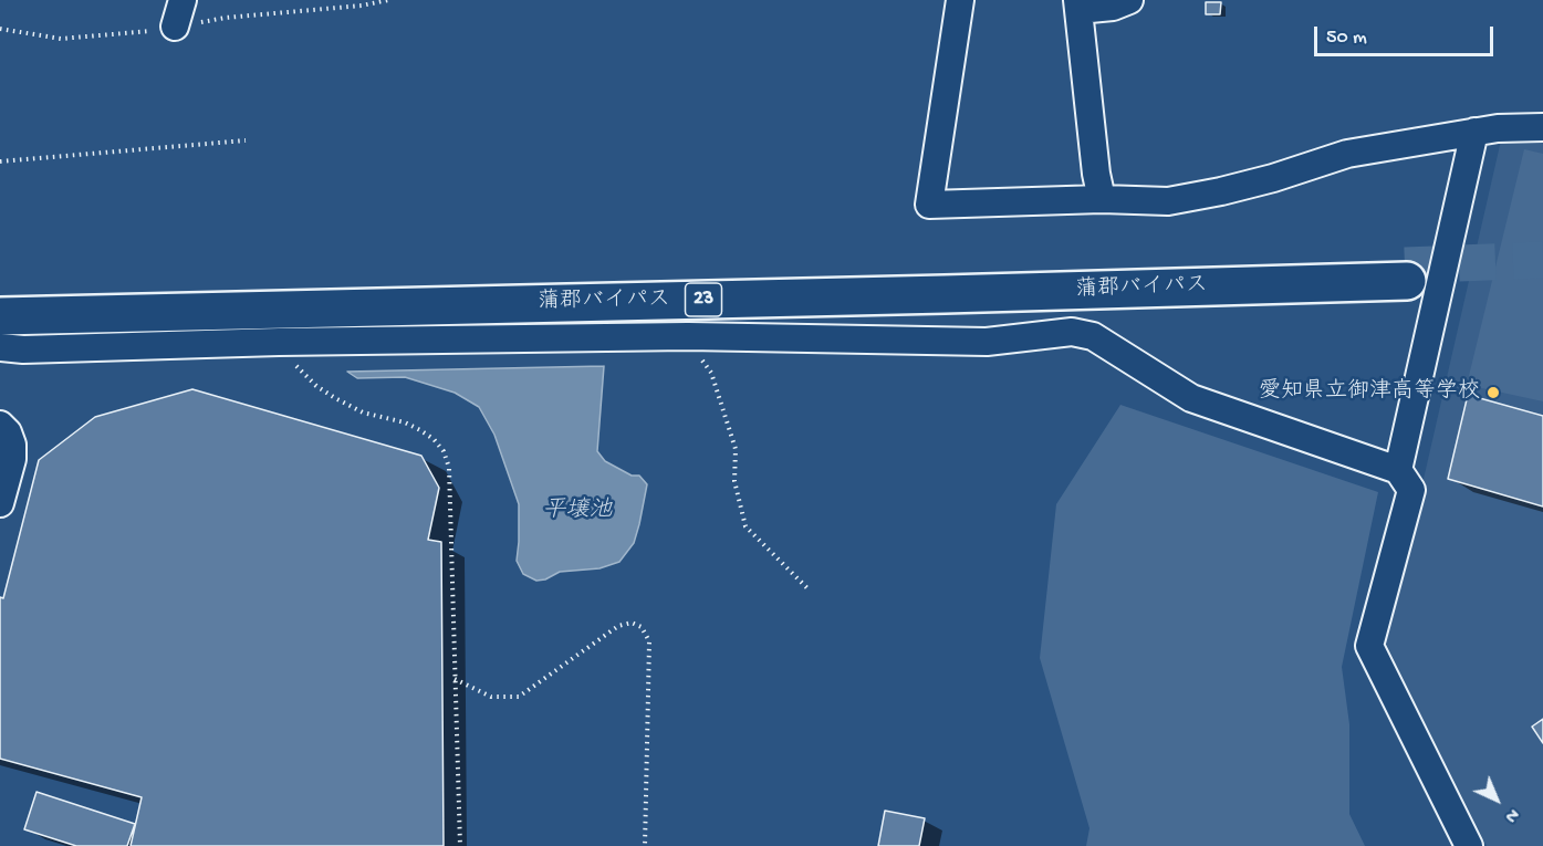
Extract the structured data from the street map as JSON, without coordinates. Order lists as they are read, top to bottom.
{
  "streets": {
    "highway": ["蒲郡バイパス", "23"]
  },
  "water": ["平壌池"],
  "places": ["愛知県立御津高等学校"],
  "scale_bar": "50 m",
  "north": "bottom right"
}
